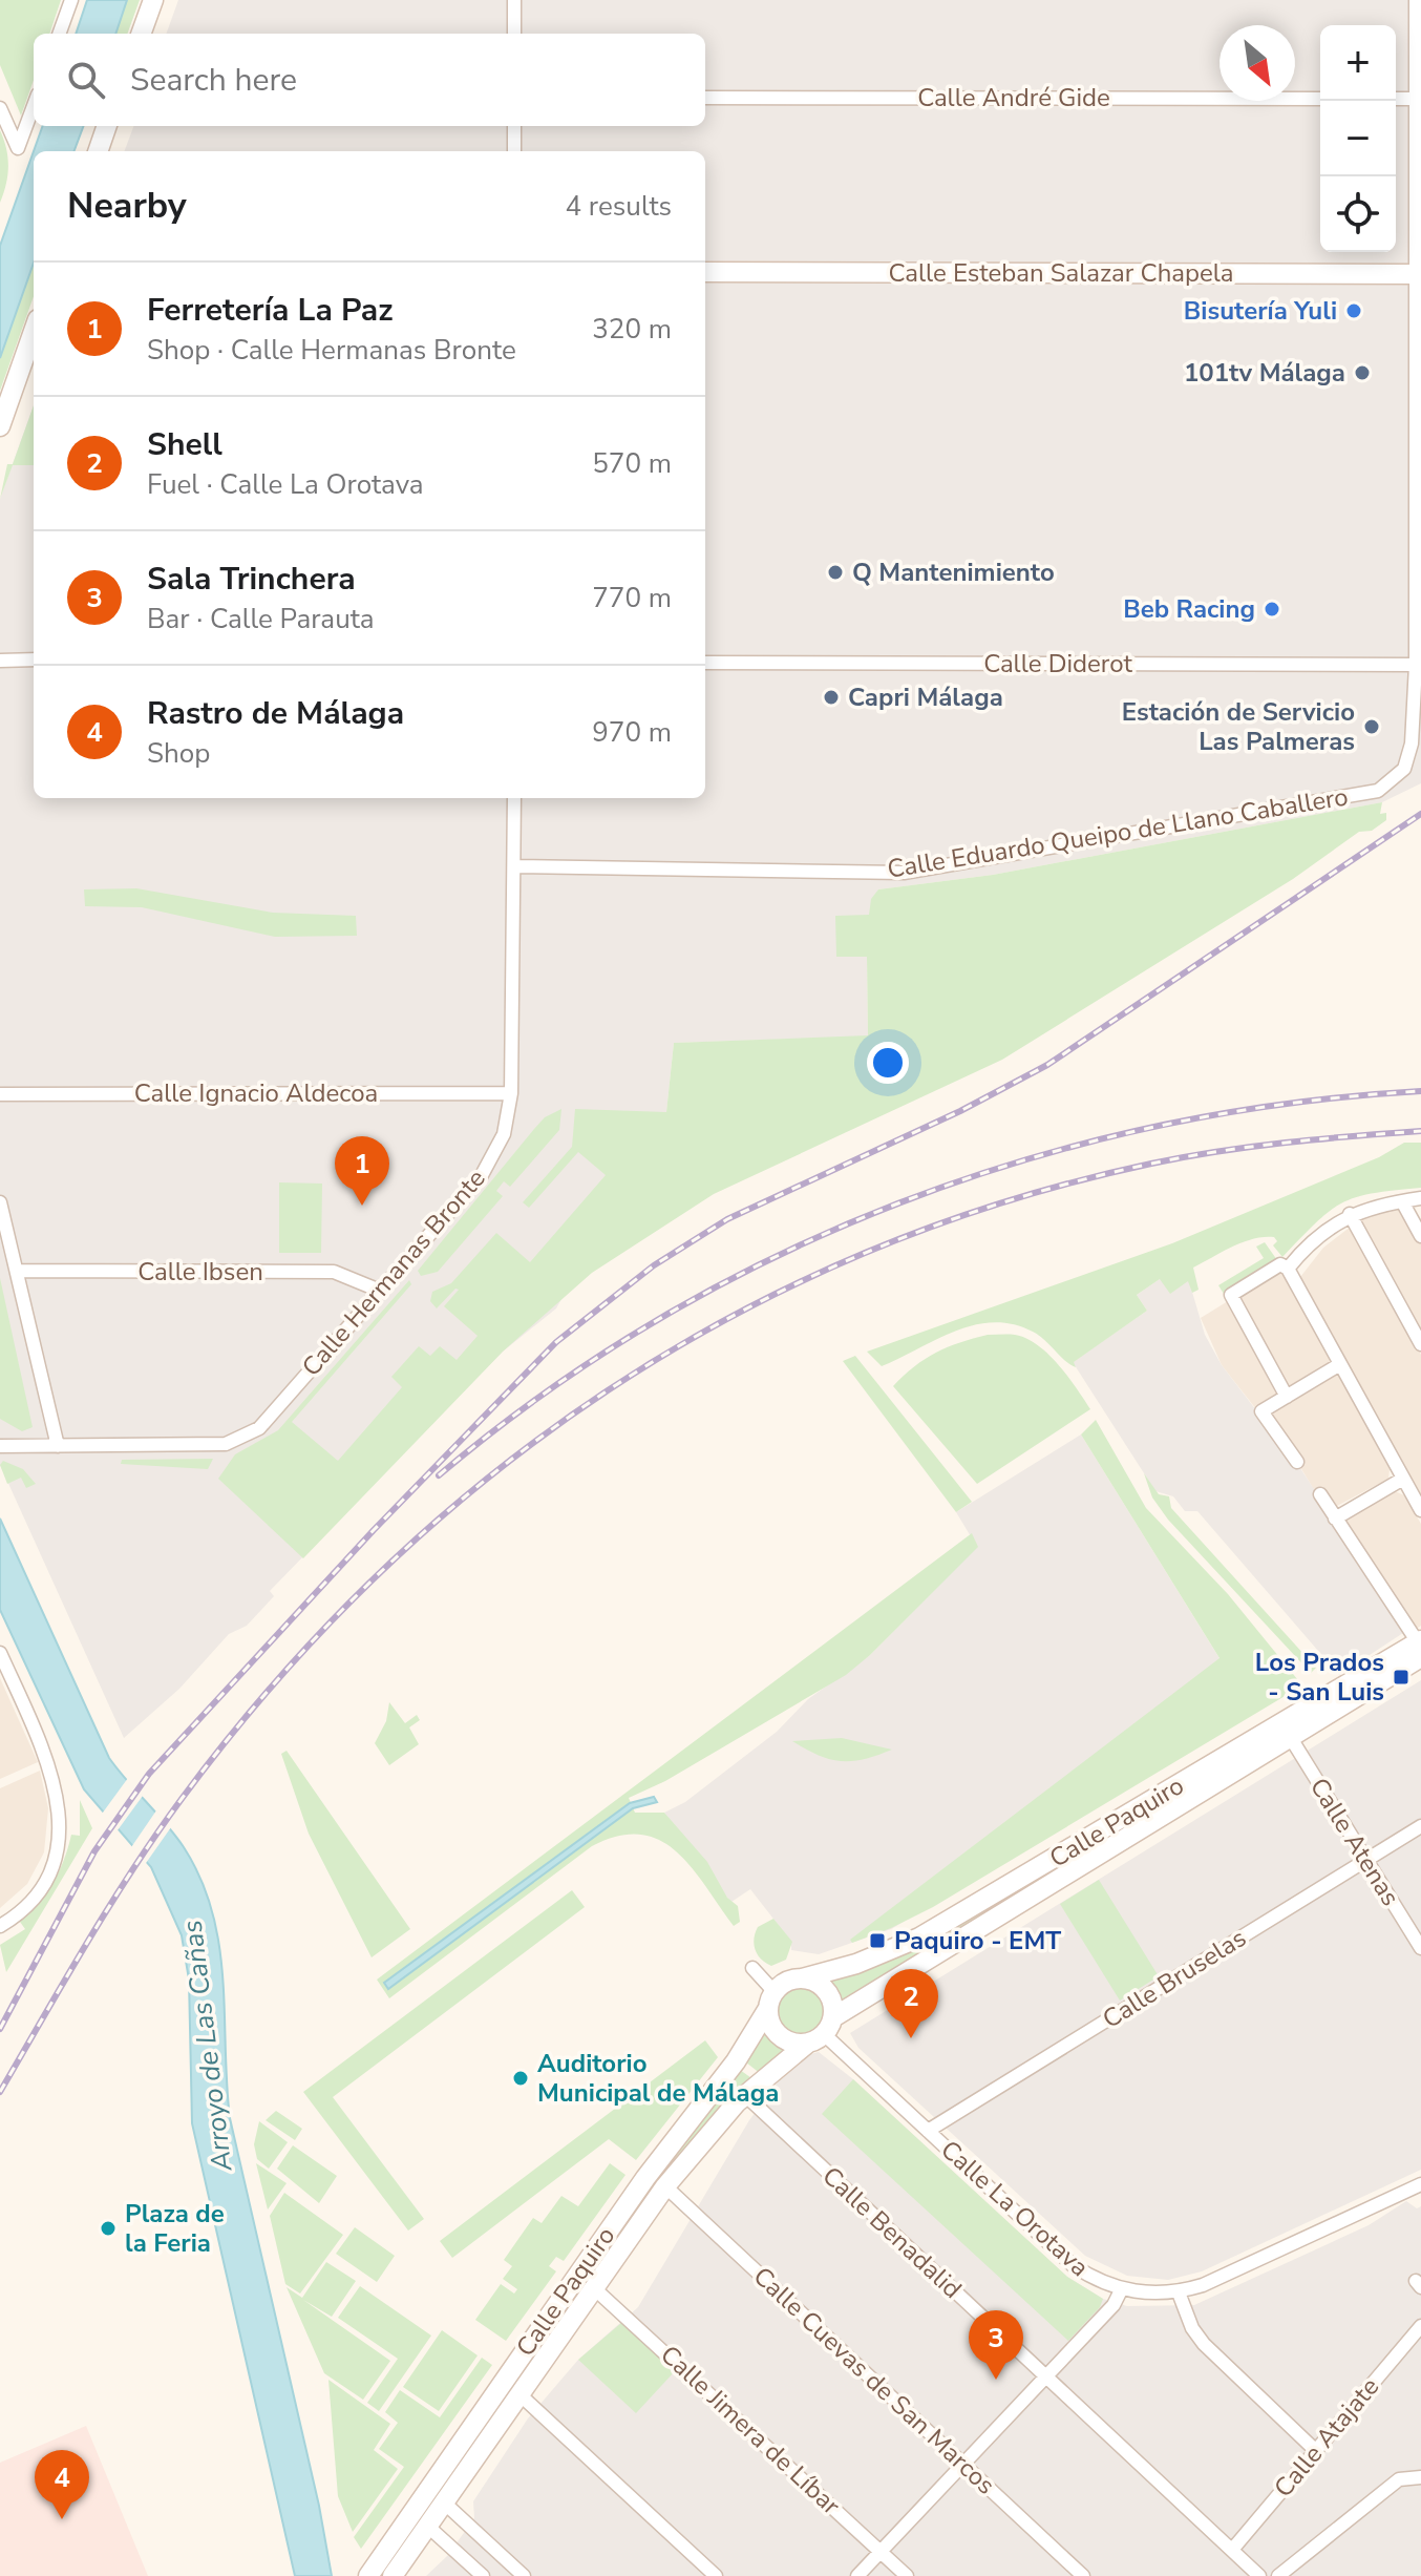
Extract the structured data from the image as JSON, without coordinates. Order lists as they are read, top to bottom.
{
  "streets": {
    "main road": ["Calle Esteban Salazar Chapela", "Calle Paquiro"],
    "street": [
      "Calle André Gide",
      "Calle Diderot",
      "Calle Eduardo Queipo de Llano Caballero",
      "Calle Ignacio Aldecoa",
      "Calle Ibsen",
      "Calle Hermanas Bronte",
      "Calle Atenas",
      "Calle Bruselas",
      "Calle La Orotava",
      "Calle Benadalid",
      "Calle Cuevas de San Marcos",
      "Calle Jimera de Líbar",
      "Calle Atajate"
    ]
  },
  "crossings": [
    ["Calle Esteban Salazar Chapela", "Calle Eduardo Queipo de Llano Caballero"],
    ["Calle Diderot", "Calle Eduardo Queipo de Llano Caballero"],
    ["Calle Eduardo Queipo de Llano Caballero", "Calle Hermanas Bronte"],
    ["Calle Ignacio Aldecoa", "Calle Hermanas Bronte"],
    ["Calle Ibsen", "Calle Hermanas Bronte"],
    ["Calle Paquiro", "Calle Atenas"],
    ["Calle Paquiro", "Calle La Orotava"],
    ["Calle Paquiro", "Calle Benadalid"],
    ["Calle Paquiro", "Calle Cuevas de San Marcos"],
    ["Calle Paquiro", "Calle Jimera de Líbar"],
    ["Calle Atenas", "Calle Bruselas"],
    ["Calle Bruselas", "Calle La Orotava"],
    ["Calle Benadalid", "Calle Atajate"]
  ],
  "water": ["Arroyo de Las Cañas"],
  "places": {
    "other": [
      "Bisutería Yuli",
      "101tv Málaga",
      "Q Mantenimiento",
      "Beb Racing",
      "Capri Málaga",
      "Estación de Servicio Las Palmeras",
      "Auditorio Municipal de Málaga",
      "Plaza de la Feria"
    ],
    "transit": ["Los Prados - San Luis", "Paquiro - EMT"]
  },
  "north": "bottom right",
  "page": {
    "map_buttons": ["+", "−"],
    "search": "Search here",
    "heading": ["Nearby", "4 results"],
    "list": [
      {
        "mark": "1",
        "name": "Ferretería La Paz",
        "note": "Shop · Calle Hermanas Bronte",
        "value": "320 m"
      },
      {
        "mark": "2",
        "name": "Shell",
        "note": "Fuel · Calle La Orotava",
        "value": "570 m"
      },
      {
        "mark": "3",
        "name": "Sala Trinchera",
        "note": "Bar · Calle Parauta",
        "value": "770 m"
      },
      {
        "mark": "4",
        "name": "Rastro de Málaga",
        "note": "Shop",
        "value": "970 m"
      }
    ],
    "pins": [
      "1",
      "2",
      "3",
      "4"
    ]
  }
}
